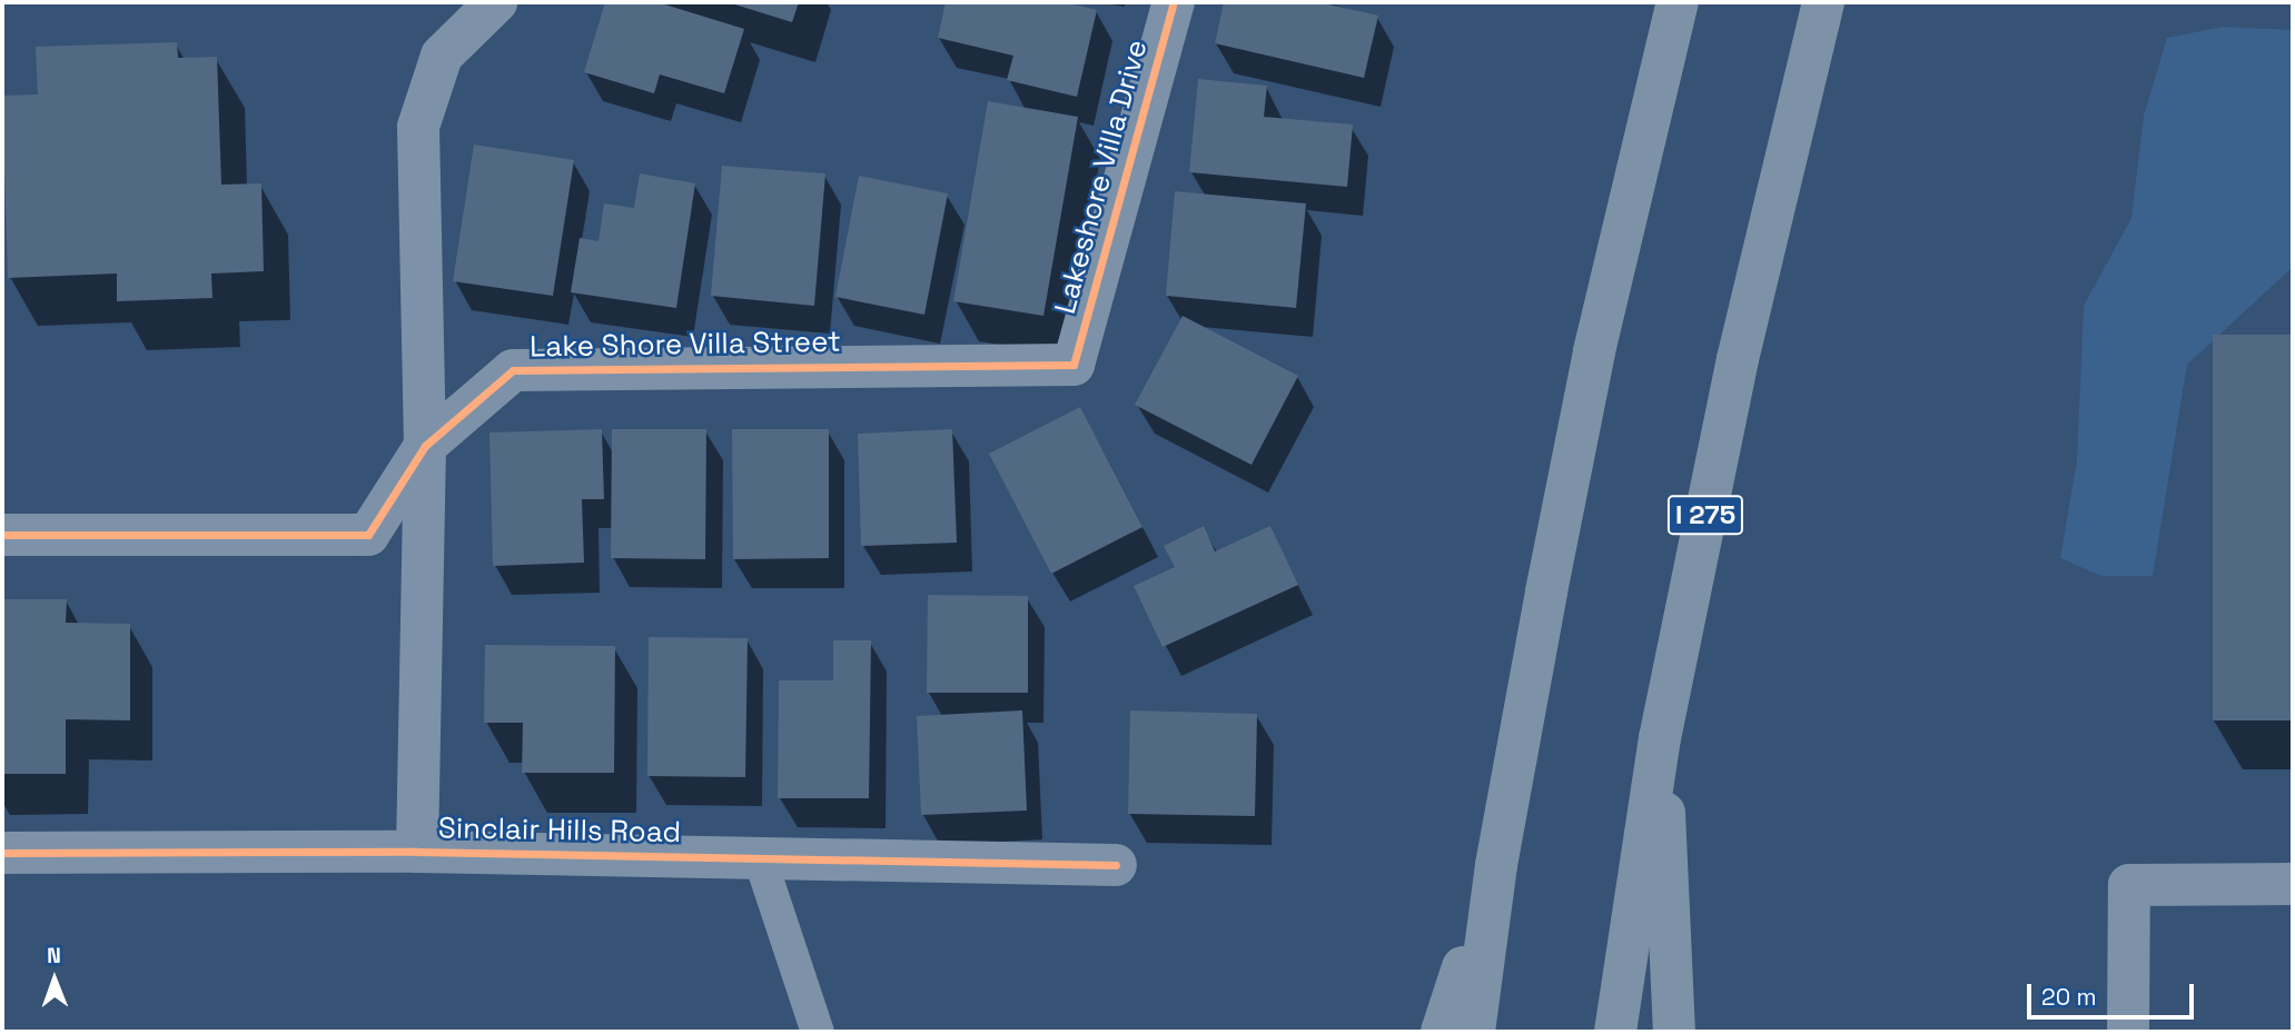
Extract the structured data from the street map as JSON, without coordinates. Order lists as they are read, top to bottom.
{
  "streets": {
    "highway": ["I 275"],
    "street": ["Lakeshore Villa Drive", "Lake Shore Villa Street", "Sinclair Hills Road"]
  },
  "crossings": [
    ["Lakeshore Villa Drive", "Lake Shore Villa Street"]
  ],
  "scale_bar": "20 m",
  "north": "top"
}
